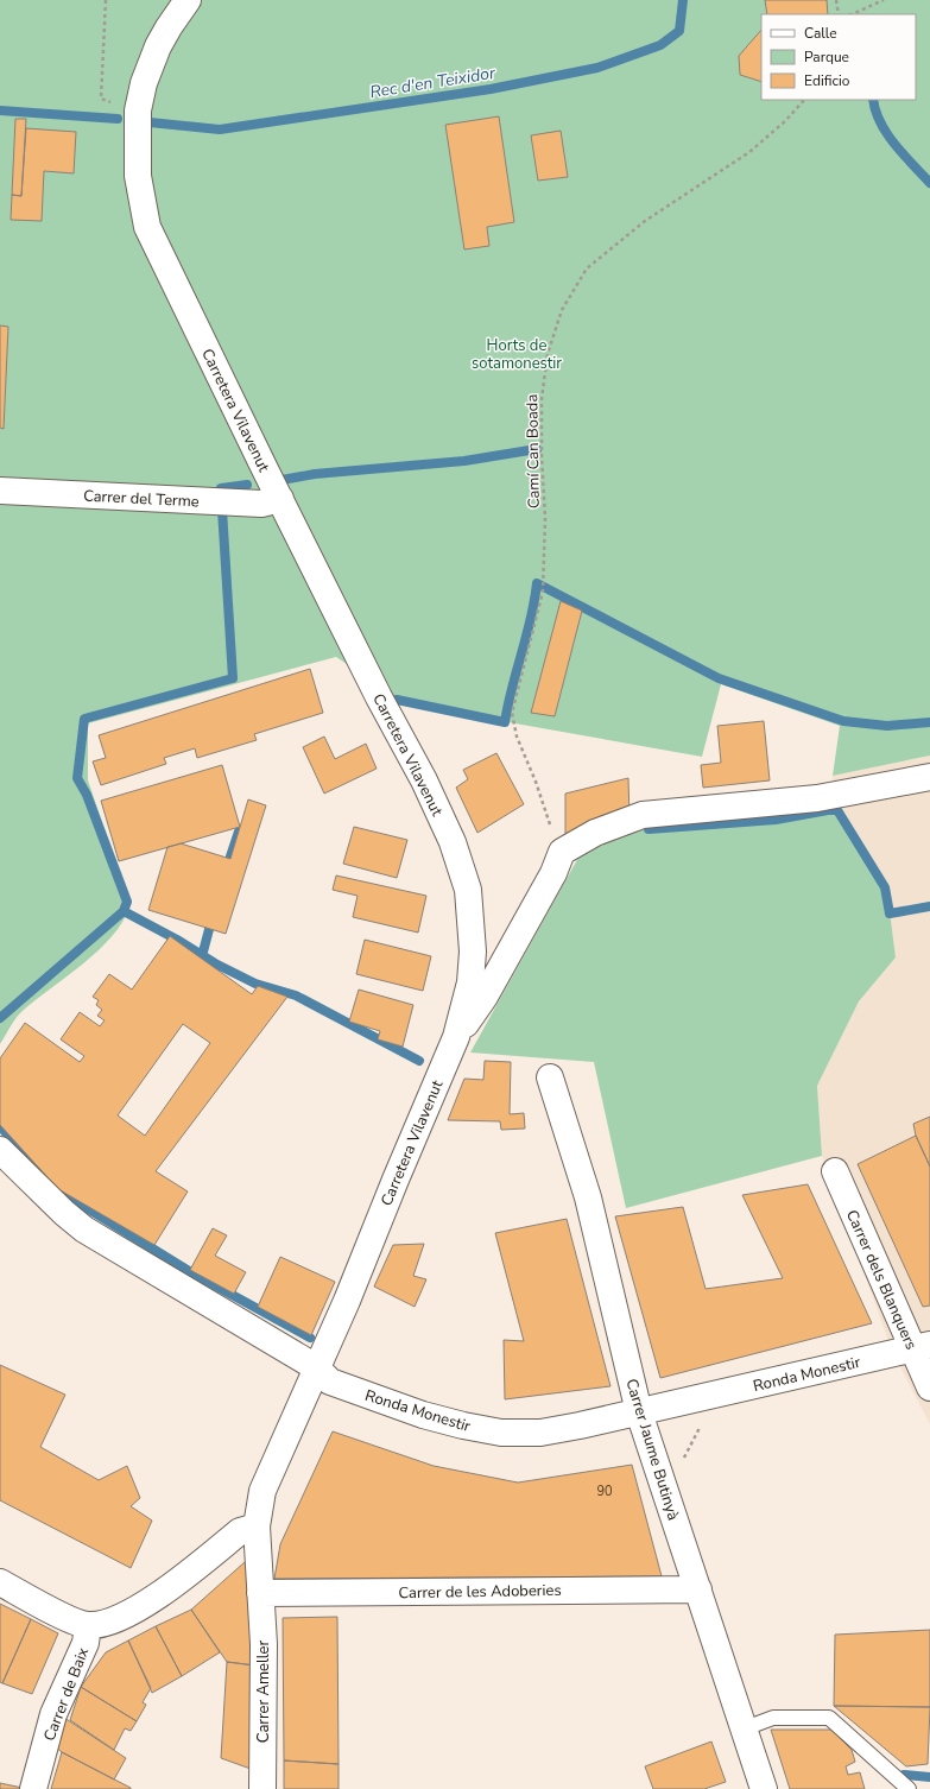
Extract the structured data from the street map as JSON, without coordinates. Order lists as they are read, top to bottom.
{
  "streets": {
    "street": [
      "Carretera Vilavenut",
      "Carrer del Terme",
      "Carrer dels Blanquers",
      "Ronda Monestir",
      "Carrer Jaume Butinyà",
      "Carrer de les Adoberies",
      "Carrer Ameller",
      "Carrer de Baix"
    ],
    "path": ["Camí Can Boada"]
  },
  "crossings": [
    ["Carretera Vilavenut", "Carrer del Terme"],
    ["Carretera Vilavenut", "Ronda Monestir"],
    ["Carretera Vilavenut", "Carrer Ameller"],
    ["Carretera Vilavenut", "Carrer de Baix"],
    ["Carrer dels Blanquers", "Ronda Monestir"],
    ["Ronda Monestir", "Carrer Jaume Butinyà"],
    ["Carrer Jaume Butinyà", "Carrer de les Adoberies"],
    ["Carrer de les Adoberies", "Carrer Ameller"],
    ["Carrer Ameller", "Carrer de Baix"]
  ],
  "water": ["Rec d'en Teixidor"],
  "parks": ["Horts de sotamonestir"],
  "house_numbers": ["90"],
  "legend": ["Calle", "Parque", "Edificio"]
}
